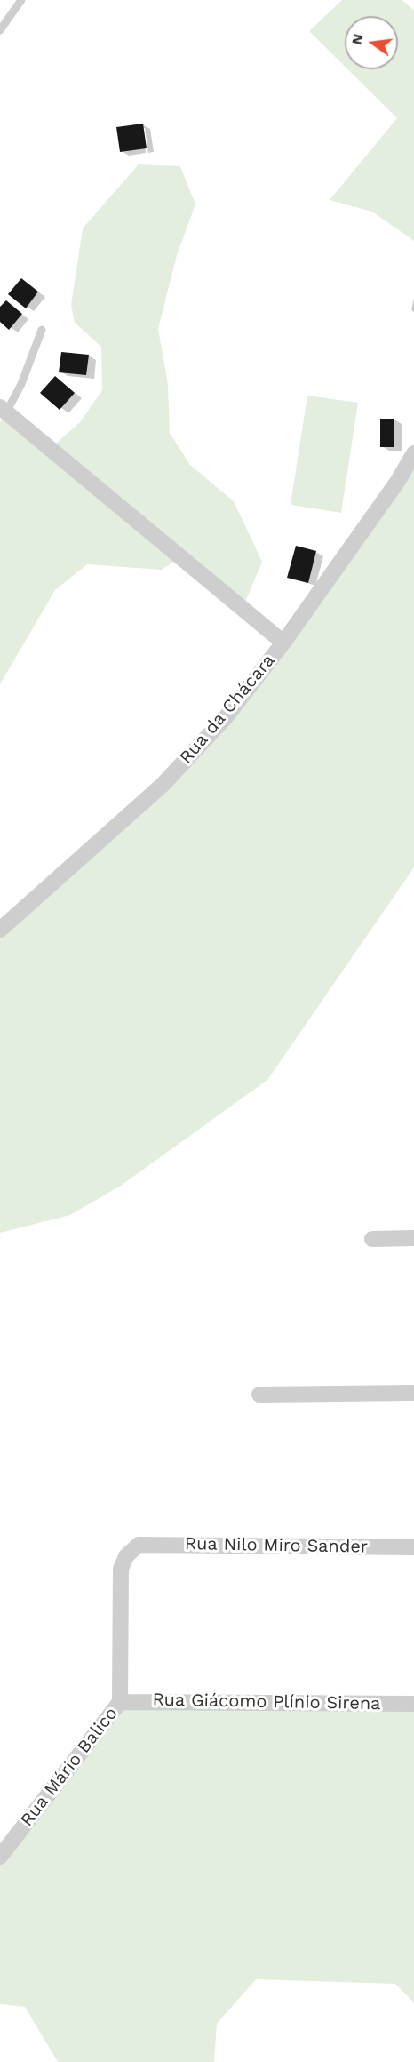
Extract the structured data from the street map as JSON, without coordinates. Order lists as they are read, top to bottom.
{
  "streets": {
    "street": [
      "Rua da Chácara",
      "Rua Nilo Miro Sander",
      "Rua Giácomo Plínio Sirena",
      "Rua Mário Balico"
    ]
  },
  "crossings": [
    ["Rua Nilo Miro Sander", "Rua Giácomo Plínio Sirena"],
    ["Rua Nilo Miro Sander", "Rua Mário Balico"],
    ["Rua Giácomo Plínio Sirena", "Rua Mário Balico"]
  ],
  "north": "left"
}
